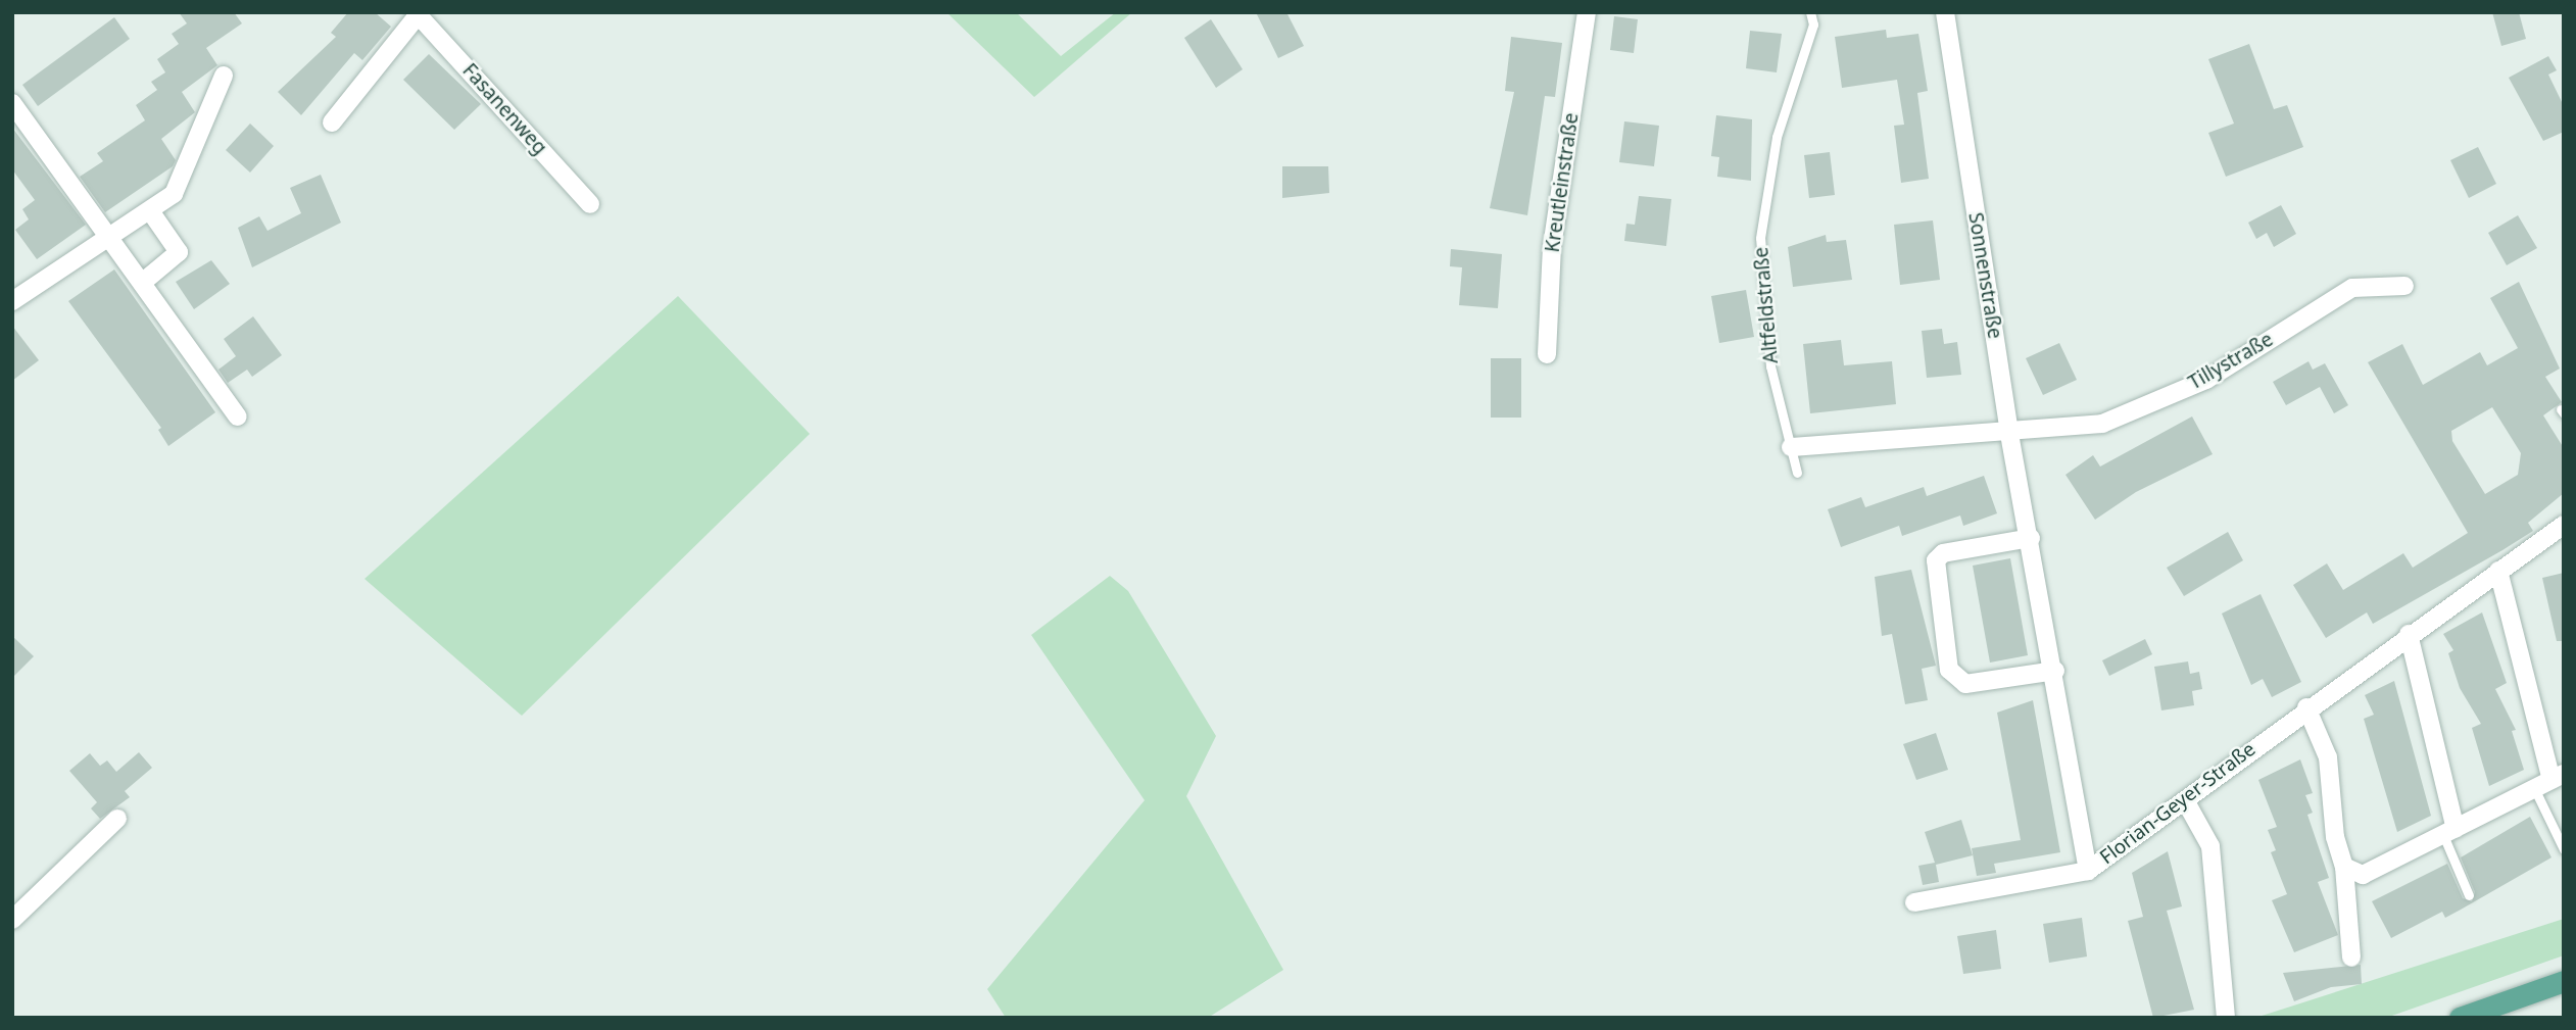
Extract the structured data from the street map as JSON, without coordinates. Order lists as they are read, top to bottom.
{
  "streets": {
    "street": [
      "Fasanenweg",
      "Kreutleinstraße",
      "Sonnenstraße",
      "Tillystraße",
      "Florian-Geyer-Straße"
    ],
    "lane": ["Altfeldstraße"]
  },
  "crossings": [
    ["Sonnenstraße", "Tillystraße"],
    ["Sonnenstraße", "Florian-Geyer-Straße"],
    ["Altfeldstraße", "Tillystraße"]
  ]
}
